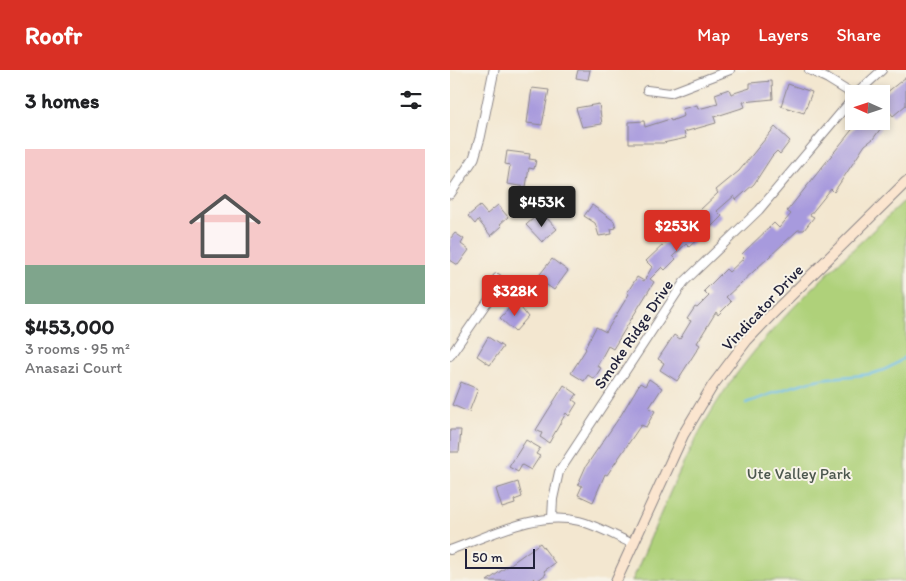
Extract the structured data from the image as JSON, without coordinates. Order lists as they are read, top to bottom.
{
  "streets": {
    "main road": ["Vindicator Drive"],
    "street": ["Smoke Ridge Drive"]
  },
  "parks": ["Ute Valley Park"],
  "scale_bar": "50 m",
  "north": "left",
  "page": {
    "header": "Roofr",
    "nav": ["Map", "Layers", "Share"],
    "heading": "3 homes",
    "list": [
      {
        "name": "$453,000",
        "note": "3 rooms · 95 m² · Anasazi Court"
      }
    ],
    "price": ["$453K", "$253K", "$328K"],
    "scale": "50 m"
  }
}
